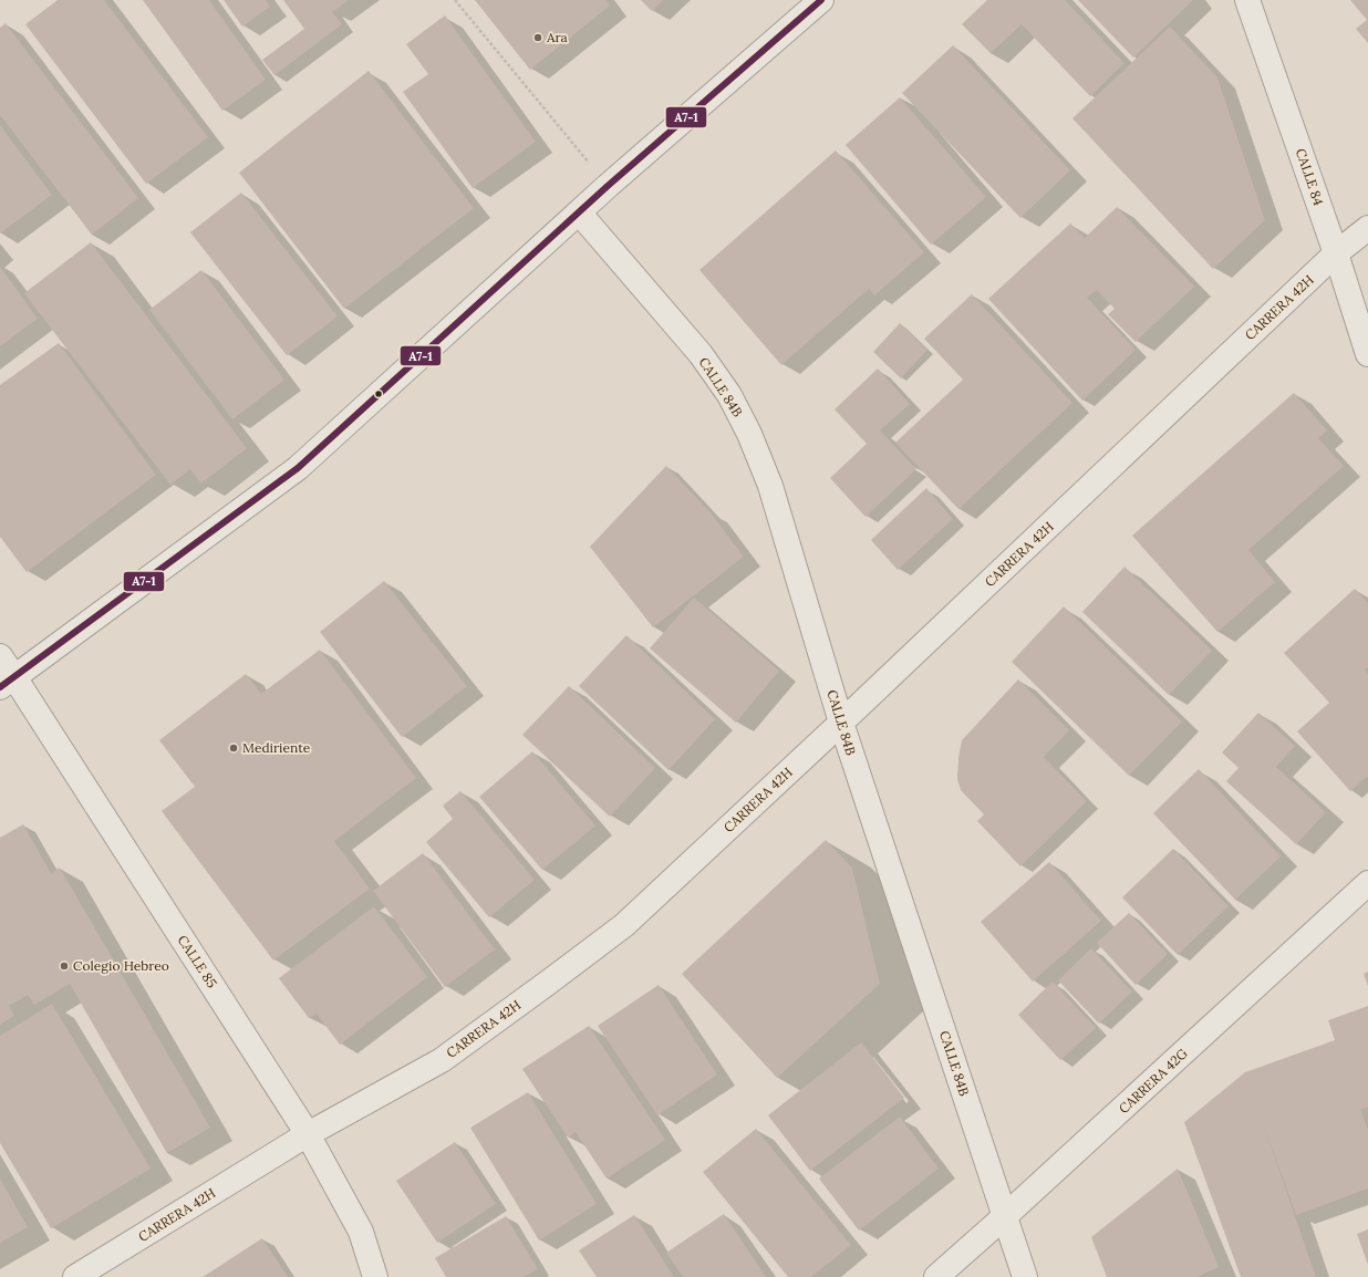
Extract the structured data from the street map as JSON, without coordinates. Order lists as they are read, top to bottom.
{
  "streets": {
    "street": [
      "CALLE 84",
      "CARRERA 42H",
      "CALLE 84B",
      "CALLE 85",
      "CARRERA 42G"
    ]
  },
  "crossings": [
    ["CALLE 84", "CARRERA 42H"],
    ["CARRERA 42H", "CALLE 84B"],
    ["CARRERA 42H", "CALLE 85"],
    ["CALLE 84B", "CARRERA 42G"]
  ],
  "places": ["Ara", "Mediriente", "Colegio Hebreo"],
  "lines": ["transit line A7-1"]
}
